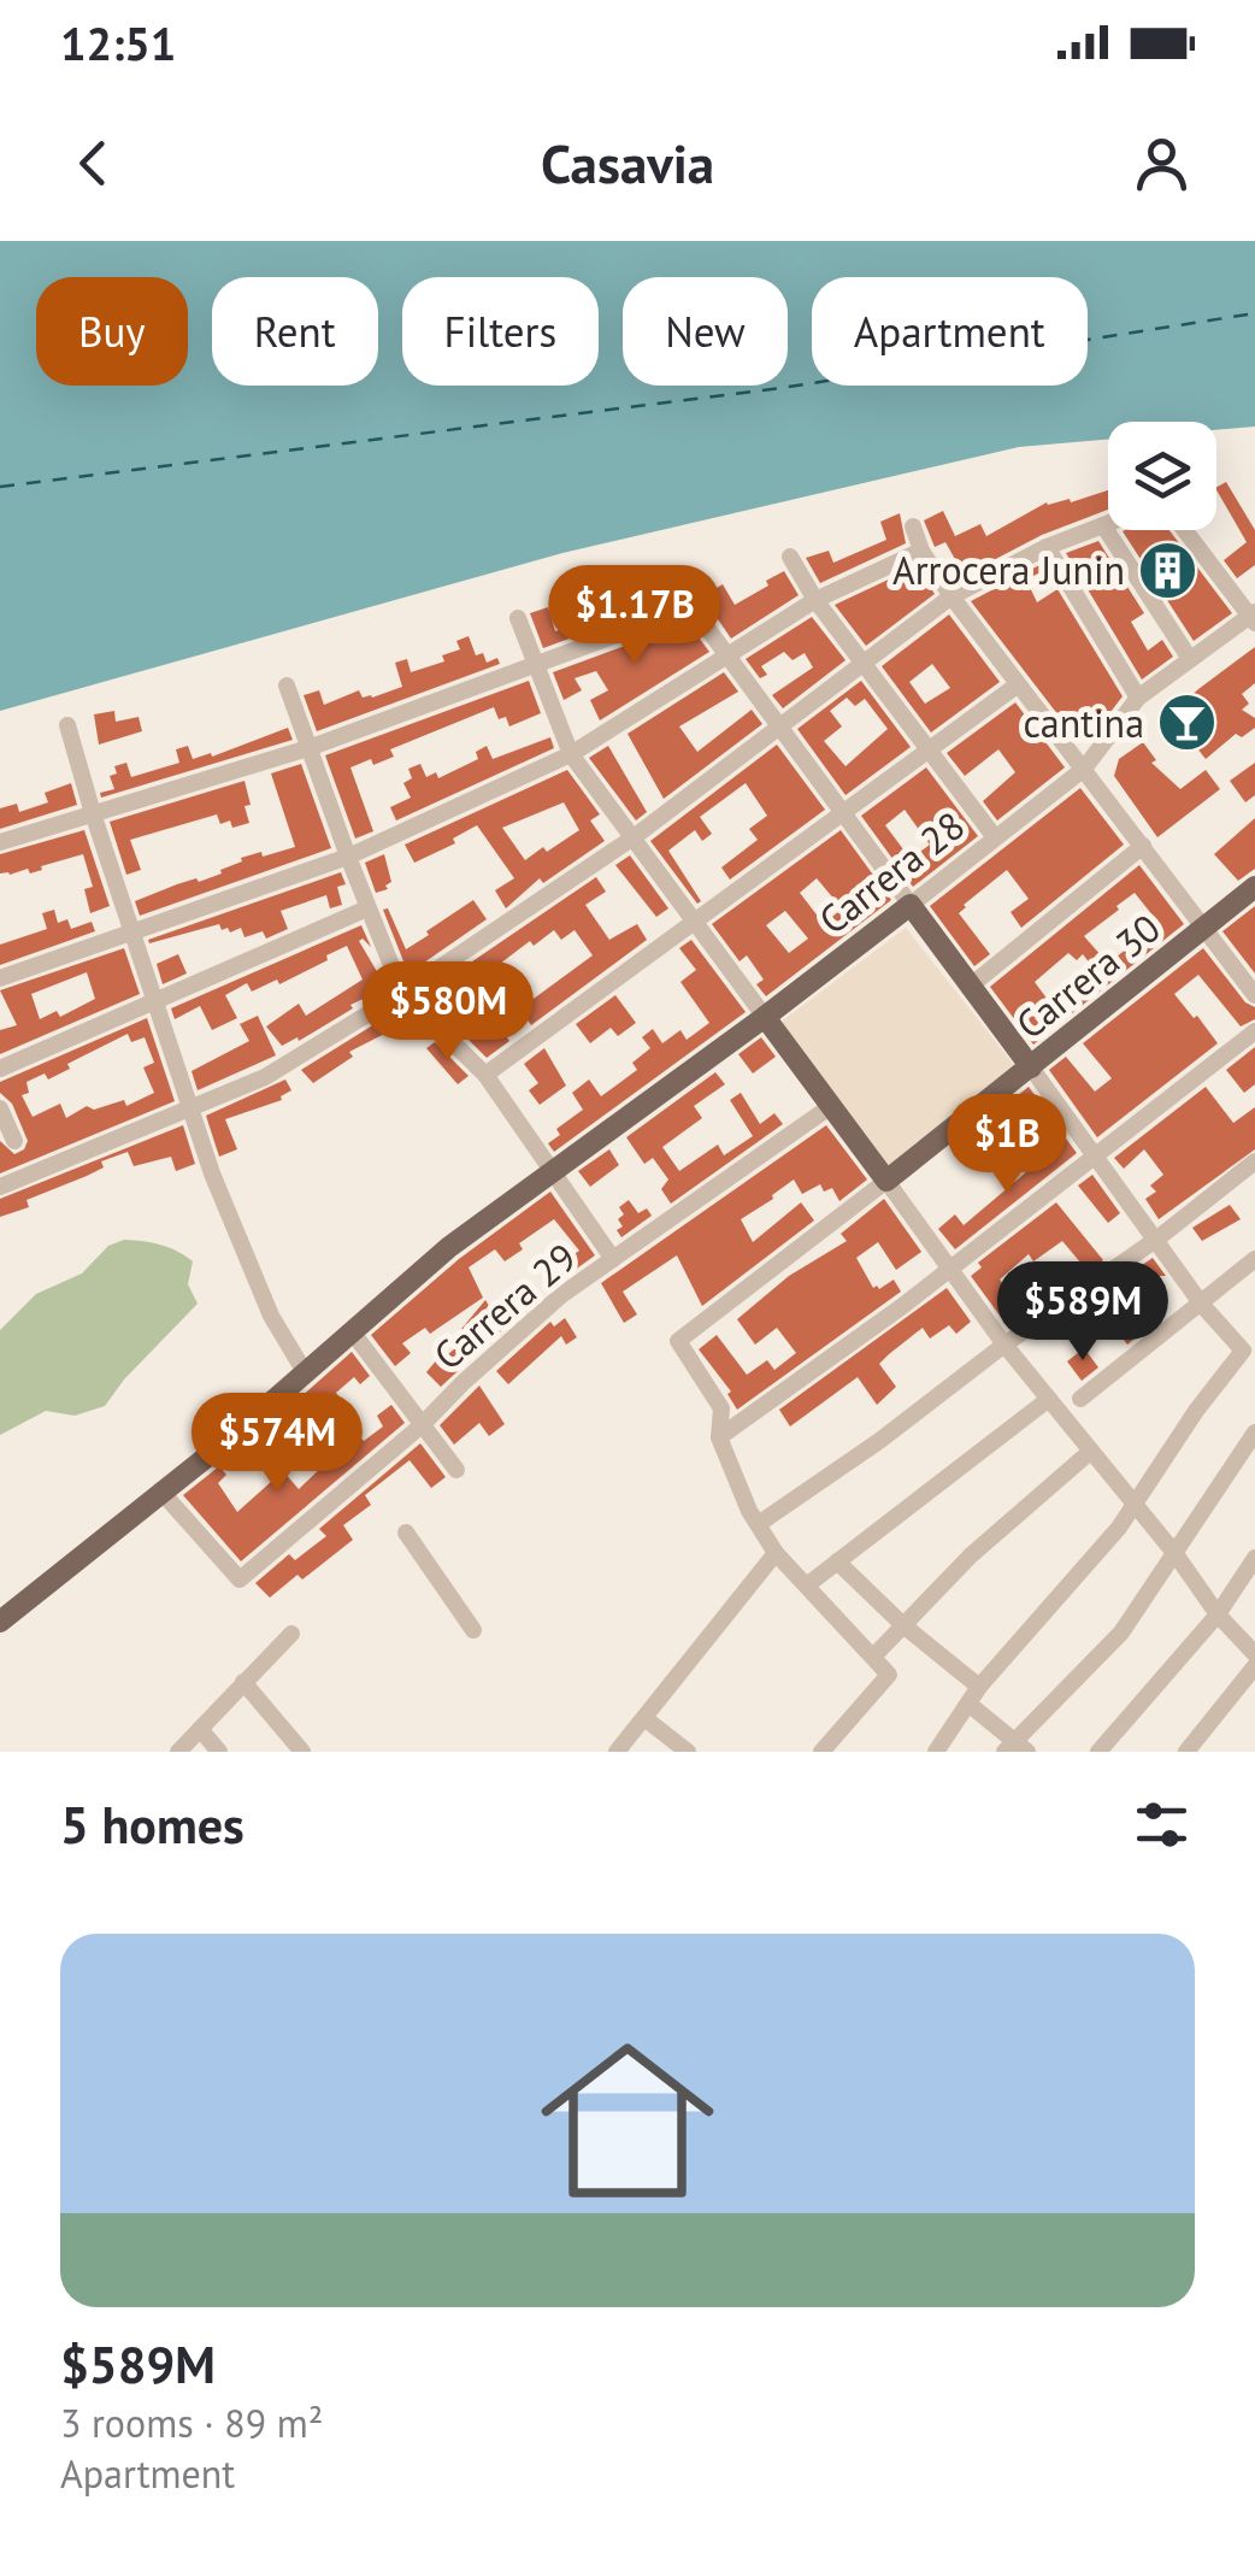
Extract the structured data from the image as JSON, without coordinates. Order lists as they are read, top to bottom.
{
  "streets": {
    "main road": ["Carrera 28", "Carrera 30"],
    "street": ["Carrera 29"]
  },
  "crossings": [
    ["Carrera 28", "Carrera 29"]
  ],
  "places": {
    "building": ["Arrocera Junin"],
    "bar": ["cantina"]
  },
  "page": {
    "status": "12:51",
    "header": "Casavia",
    "chip": [
      "Buy",
      "Rent",
      "Filters",
      "New",
      "Apartment"
    ],
    "price": [
      "$1.17B",
      "$580M",
      "$1B",
      "$589M",
      "$574M"
    ],
    "heading": "5 homes",
    "list": [
      {
        "name": "$589M",
        "note": "3 rooms · 89 m² · Apartment"
      }
    ]
  }
}
